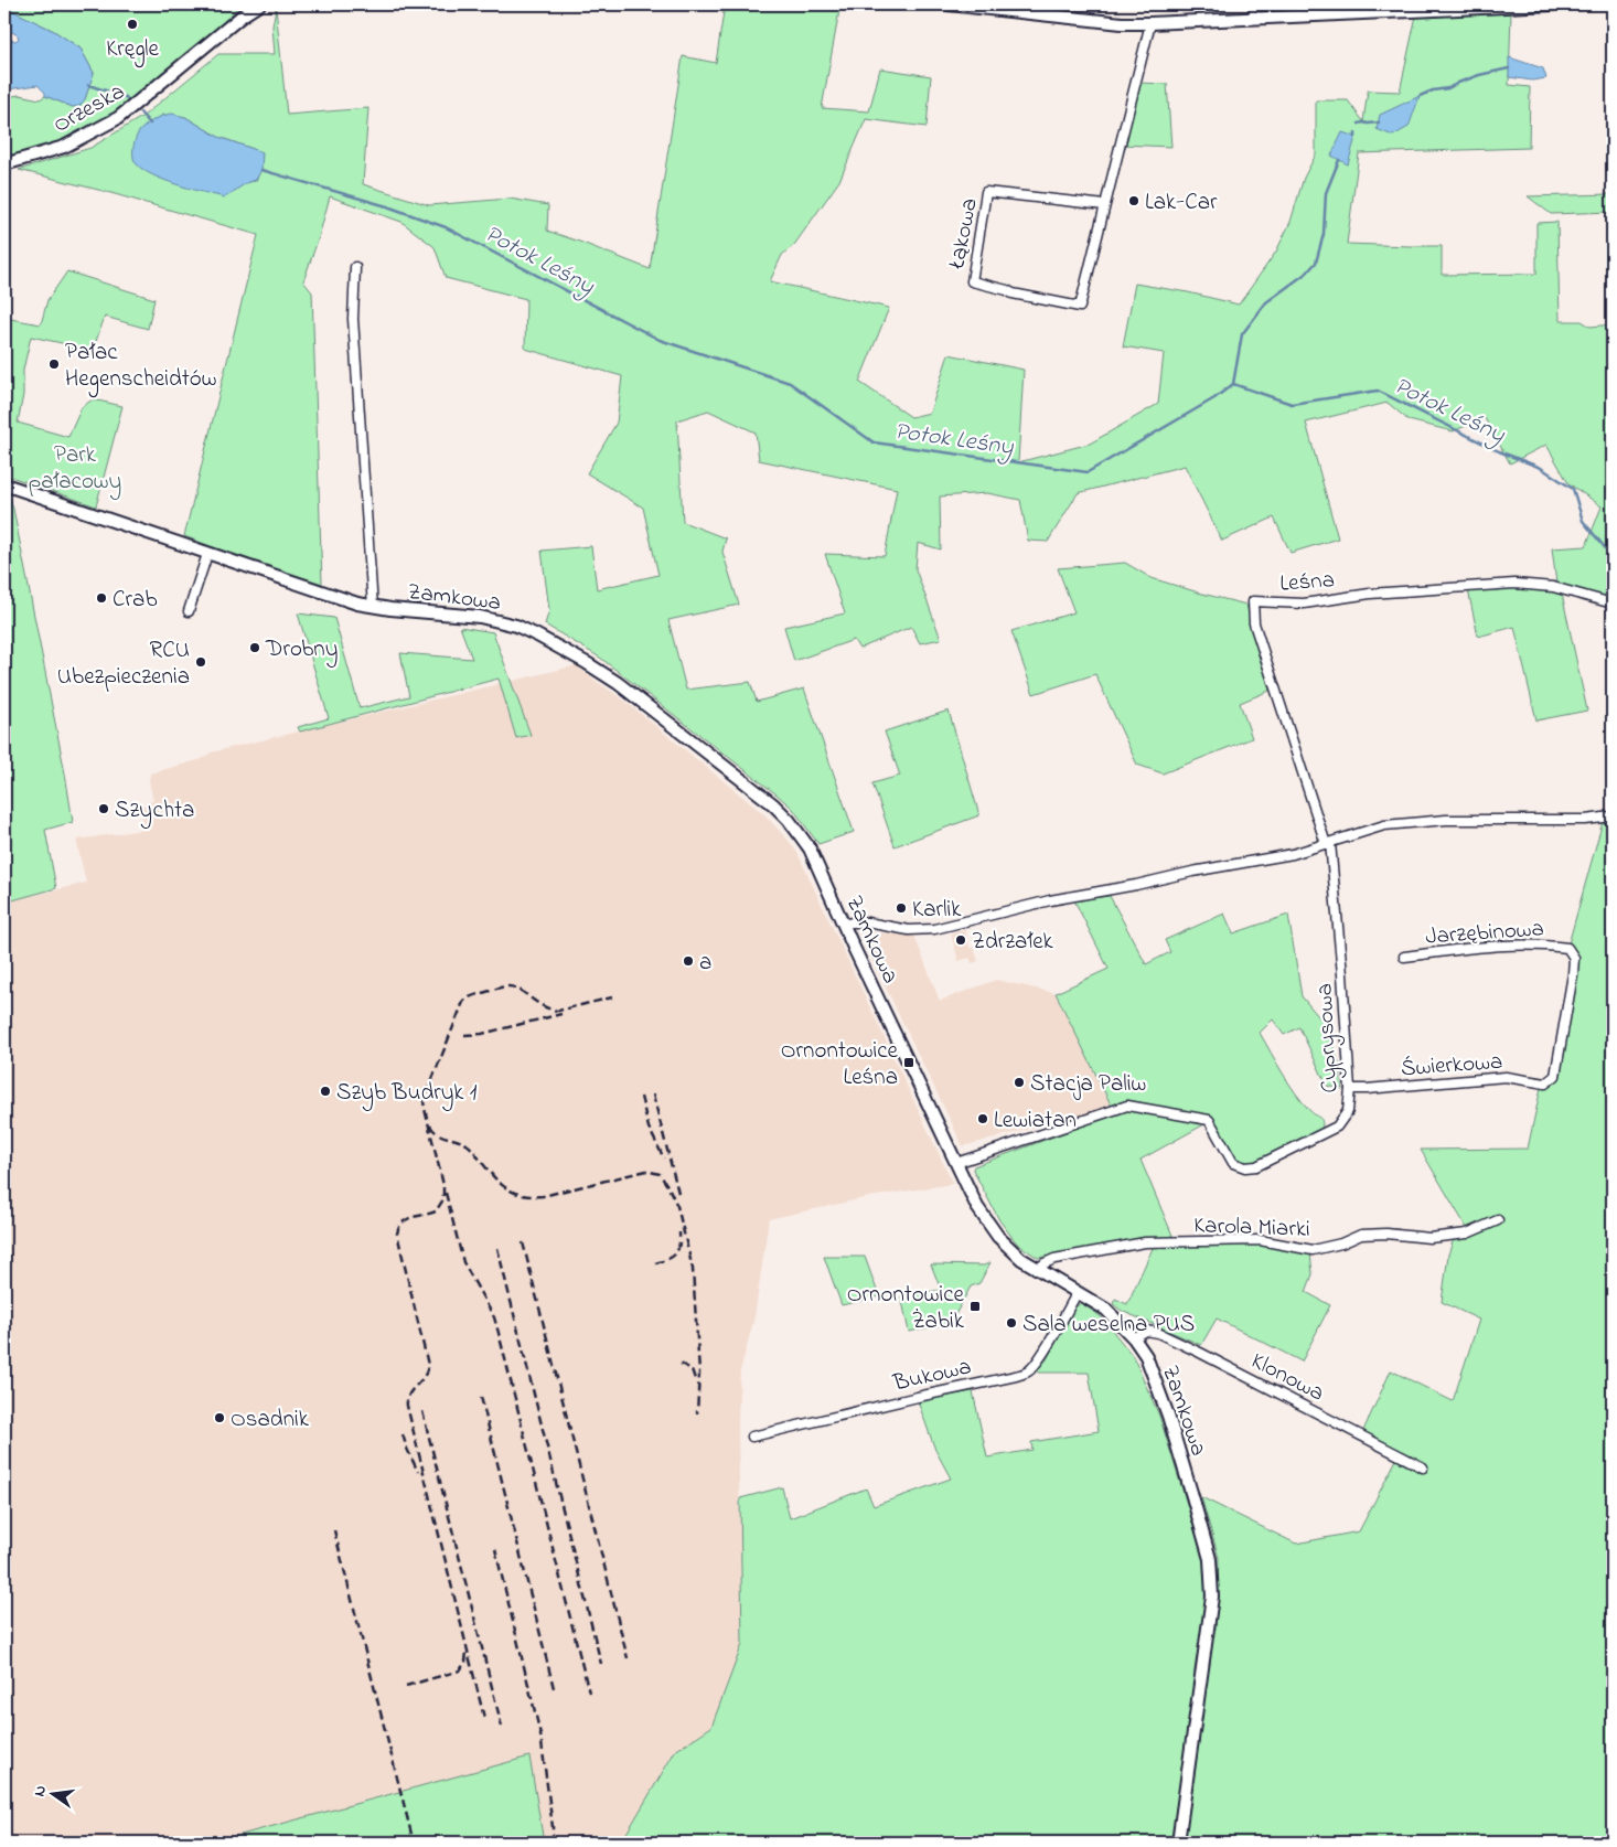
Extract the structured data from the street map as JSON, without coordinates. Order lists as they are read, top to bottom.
{
  "streets": {
    "street": [
      "Orzeska",
      "Łąkowa",
      "Leśna",
      "Zamkowa",
      "Jarzębinowa",
      "Cyprysowa",
      "Świerkowa",
      "Karola Miarki",
      "Bukowa",
      "Klonowa"
    ]
  },
  "crossings": [
    ["Leśna", "Cyprysowa"],
    ["Zamkowa", "Cyprysowa"],
    ["Zamkowa", "Karola Miarki"],
    ["Zamkowa", "Bukowa"],
    ["Zamkowa", "Klonowa"],
    ["Jarzębinowa", "Świerkowa"],
    ["Cyprysowa", "Świerkowa"]
  ],
  "water": ["Potok Leśny"],
  "parks": ["Park pałacowy"],
  "places": {
    "other": [
      "Kręgle",
      "Lak-Car",
      "Pałac Hegenscheidtów",
      "Crab",
      "Drobny",
      "RCU Ubezpieczenia",
      "Szychta",
      "Karlik",
      "Zdrzałek",
      "a",
      "Stacja Paliw",
      "Szyb Budryk 1",
      "Lewiatan",
      "Sala weselna PUS",
      "Osadnik"
    ],
    "transit": ["Ornontowice Leśna", "Ornontowice Żabik"]
  },
  "north": "left"
}
